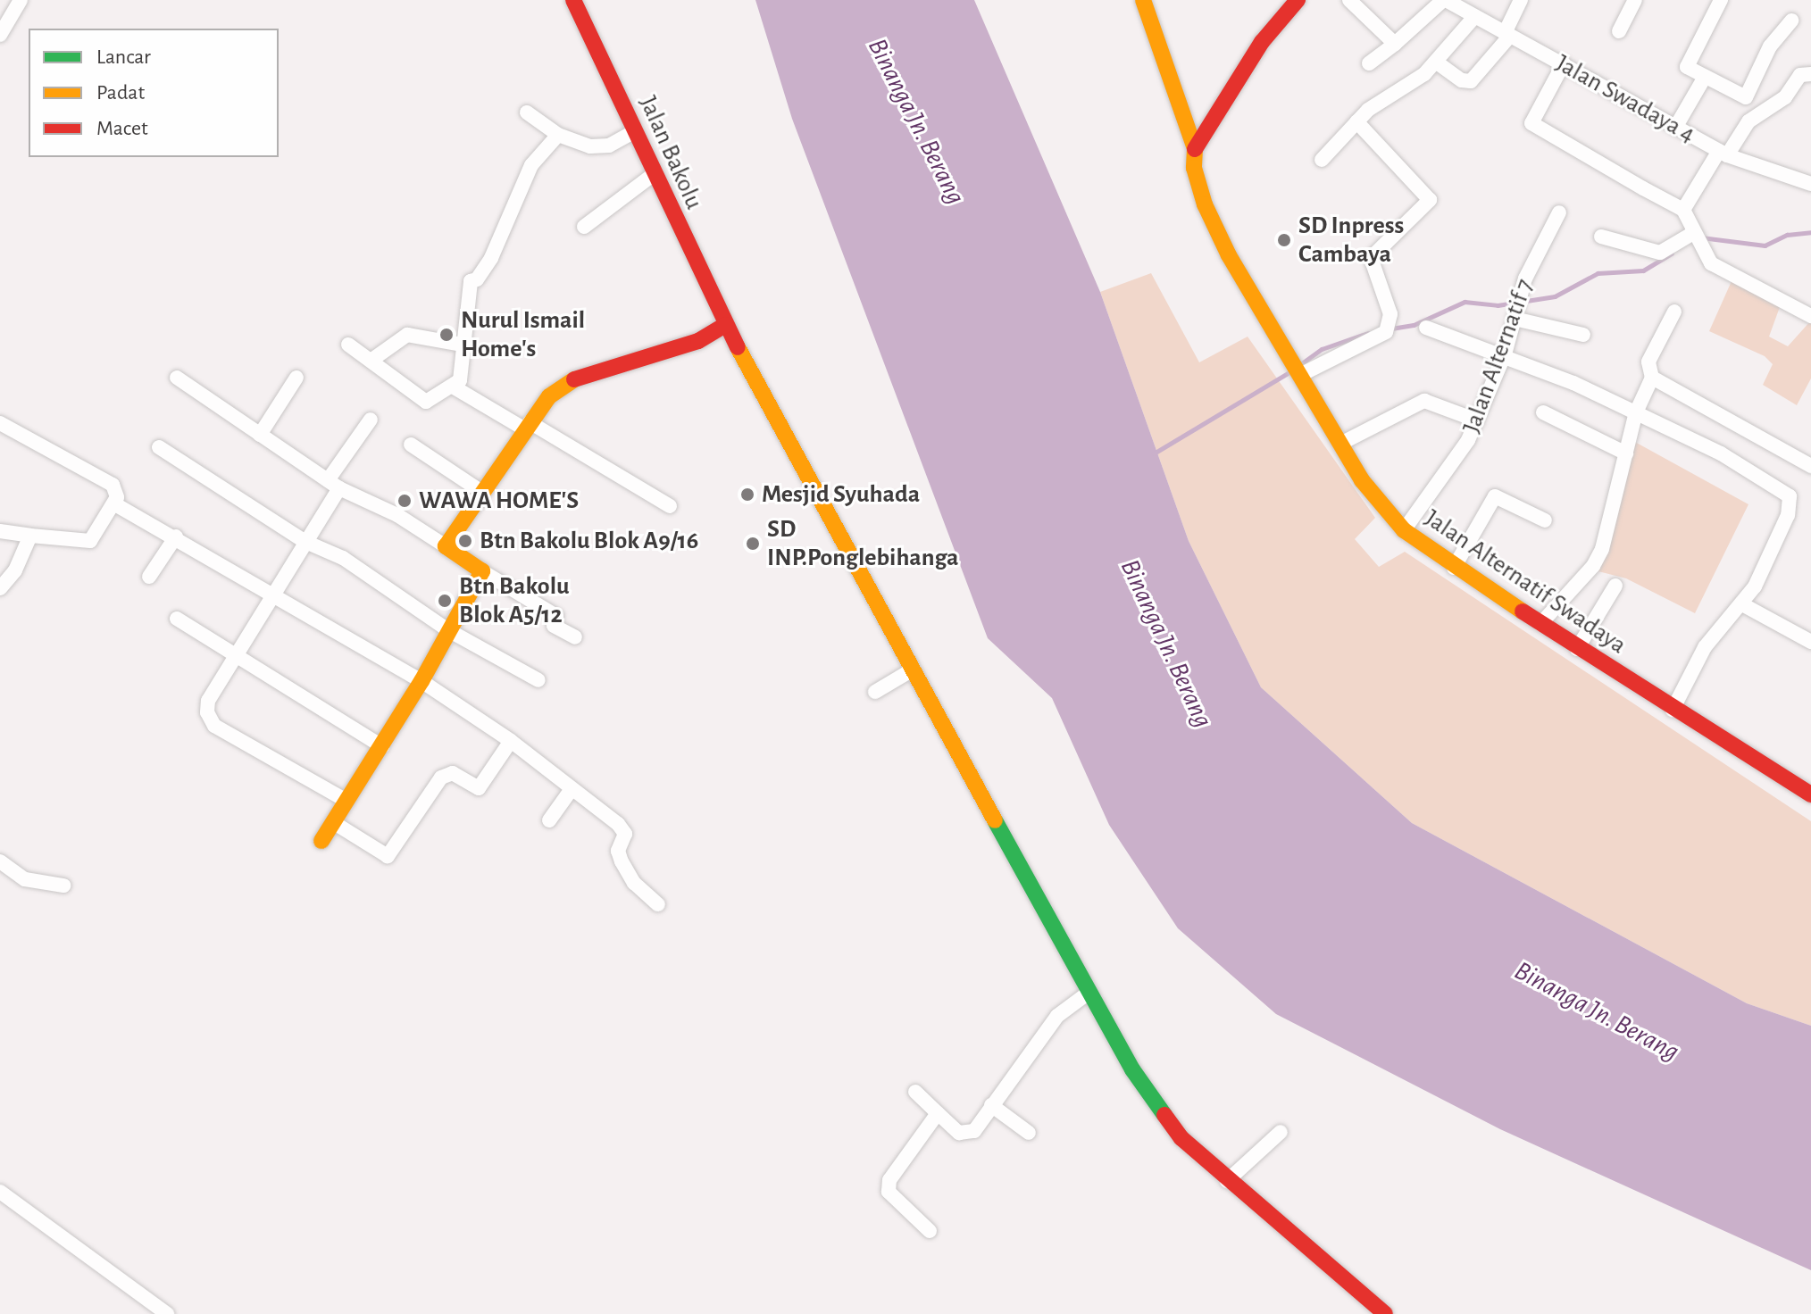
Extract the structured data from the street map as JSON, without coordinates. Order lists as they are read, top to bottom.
{
  "streets": {
    "street": [
      "Jalan Swadaya 4",
      "Jalan Bakolu",
      "Jalan Alternatif 7",
      "Jalan Alternatif Swadaya"
    ]
  },
  "crossings": [
    ["Jalan Alternatif 7", "Jalan Alternatif Swadaya"]
  ],
  "water": ["Binanga Jn. Berang"],
  "places": [
    "SD Inpress Cambaya",
    "Nurul Ismail Home's",
    "Mesjid Syuhada",
    "WAWA HOME'S",
    "Btn Bakolu Blok A9/16",
    "SD INP.Ponglebihanga",
    "Btn Bakolu Blok A5/12"
  ],
  "legend": ["Lancar", "Padat", "Macet"]
}
